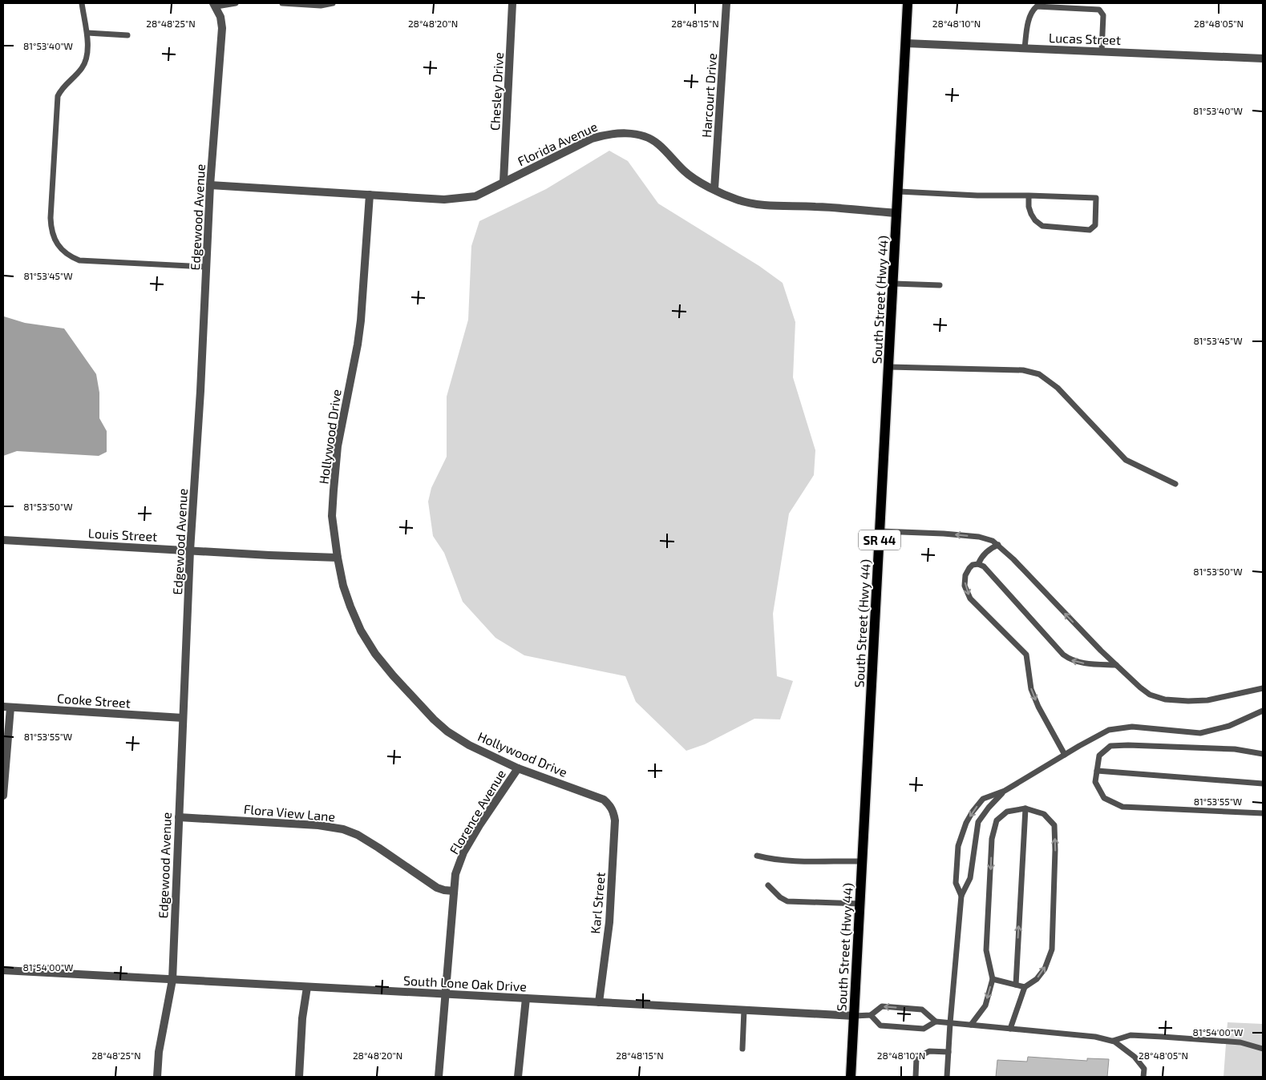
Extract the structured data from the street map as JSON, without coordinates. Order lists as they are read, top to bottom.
{
  "streets": {
    "main road": ["South Street (Hwy 44)", "SR 44"],
    "street": [
      "Lucas Street",
      "Chesley Drive",
      "Harcourt Drive",
      "Florida Avenue",
      "Edgewood Avenue",
      "Hollywood Drive",
      "Louis Street",
      "Cooke Street",
      "Florence Avenue",
      "Flora View Lane",
      "Karl Street",
      "South Lone Oak Drive"
    ]
  },
  "crossings": [
    ["Lucas Street", "South Street (Hwy 44)"],
    ["Chesley Drive", "Florida Avenue"],
    ["Harcourt Drive", "Florida Avenue"],
    ["Florida Avenue", "Edgewood Avenue"],
    ["Florida Avenue", "South Street (Hwy 44)"],
    ["Florida Avenue", "Hollywood Drive"],
    ["Edgewood Avenue", "Louis Street"],
    ["Edgewood Avenue", "Cooke Street"],
    ["Edgewood Avenue", "Flora View Lane"],
    ["Edgewood Avenue", "South Lone Oak Drive"],
    ["South Street (Hwy 44)", "South Lone Oak Drive"],
    ["Hollywood Drive", "Louis Street"],
    ["Hollywood Drive", "Florence Avenue"],
    ["Hollywood Drive", "Karl Street"],
    ["Florence Avenue", "Flora View Lane"],
    ["Florence Avenue", "South Lone Oak Drive"],
    ["Karl Street", "South Lone Oak Drive"]
  ],
  "coordinates": [
    "28°48'25\"N",
    "28°48'20\"N",
    "28°48'15\"N",
    "28°48'10\"N",
    "28°48'05\"N",
    "81°53'40\"W",
    "81°53'45\"W",
    "81°53'50\"W",
    "81°53'55\"W",
    "81°54'00\"W"
  ]
}
